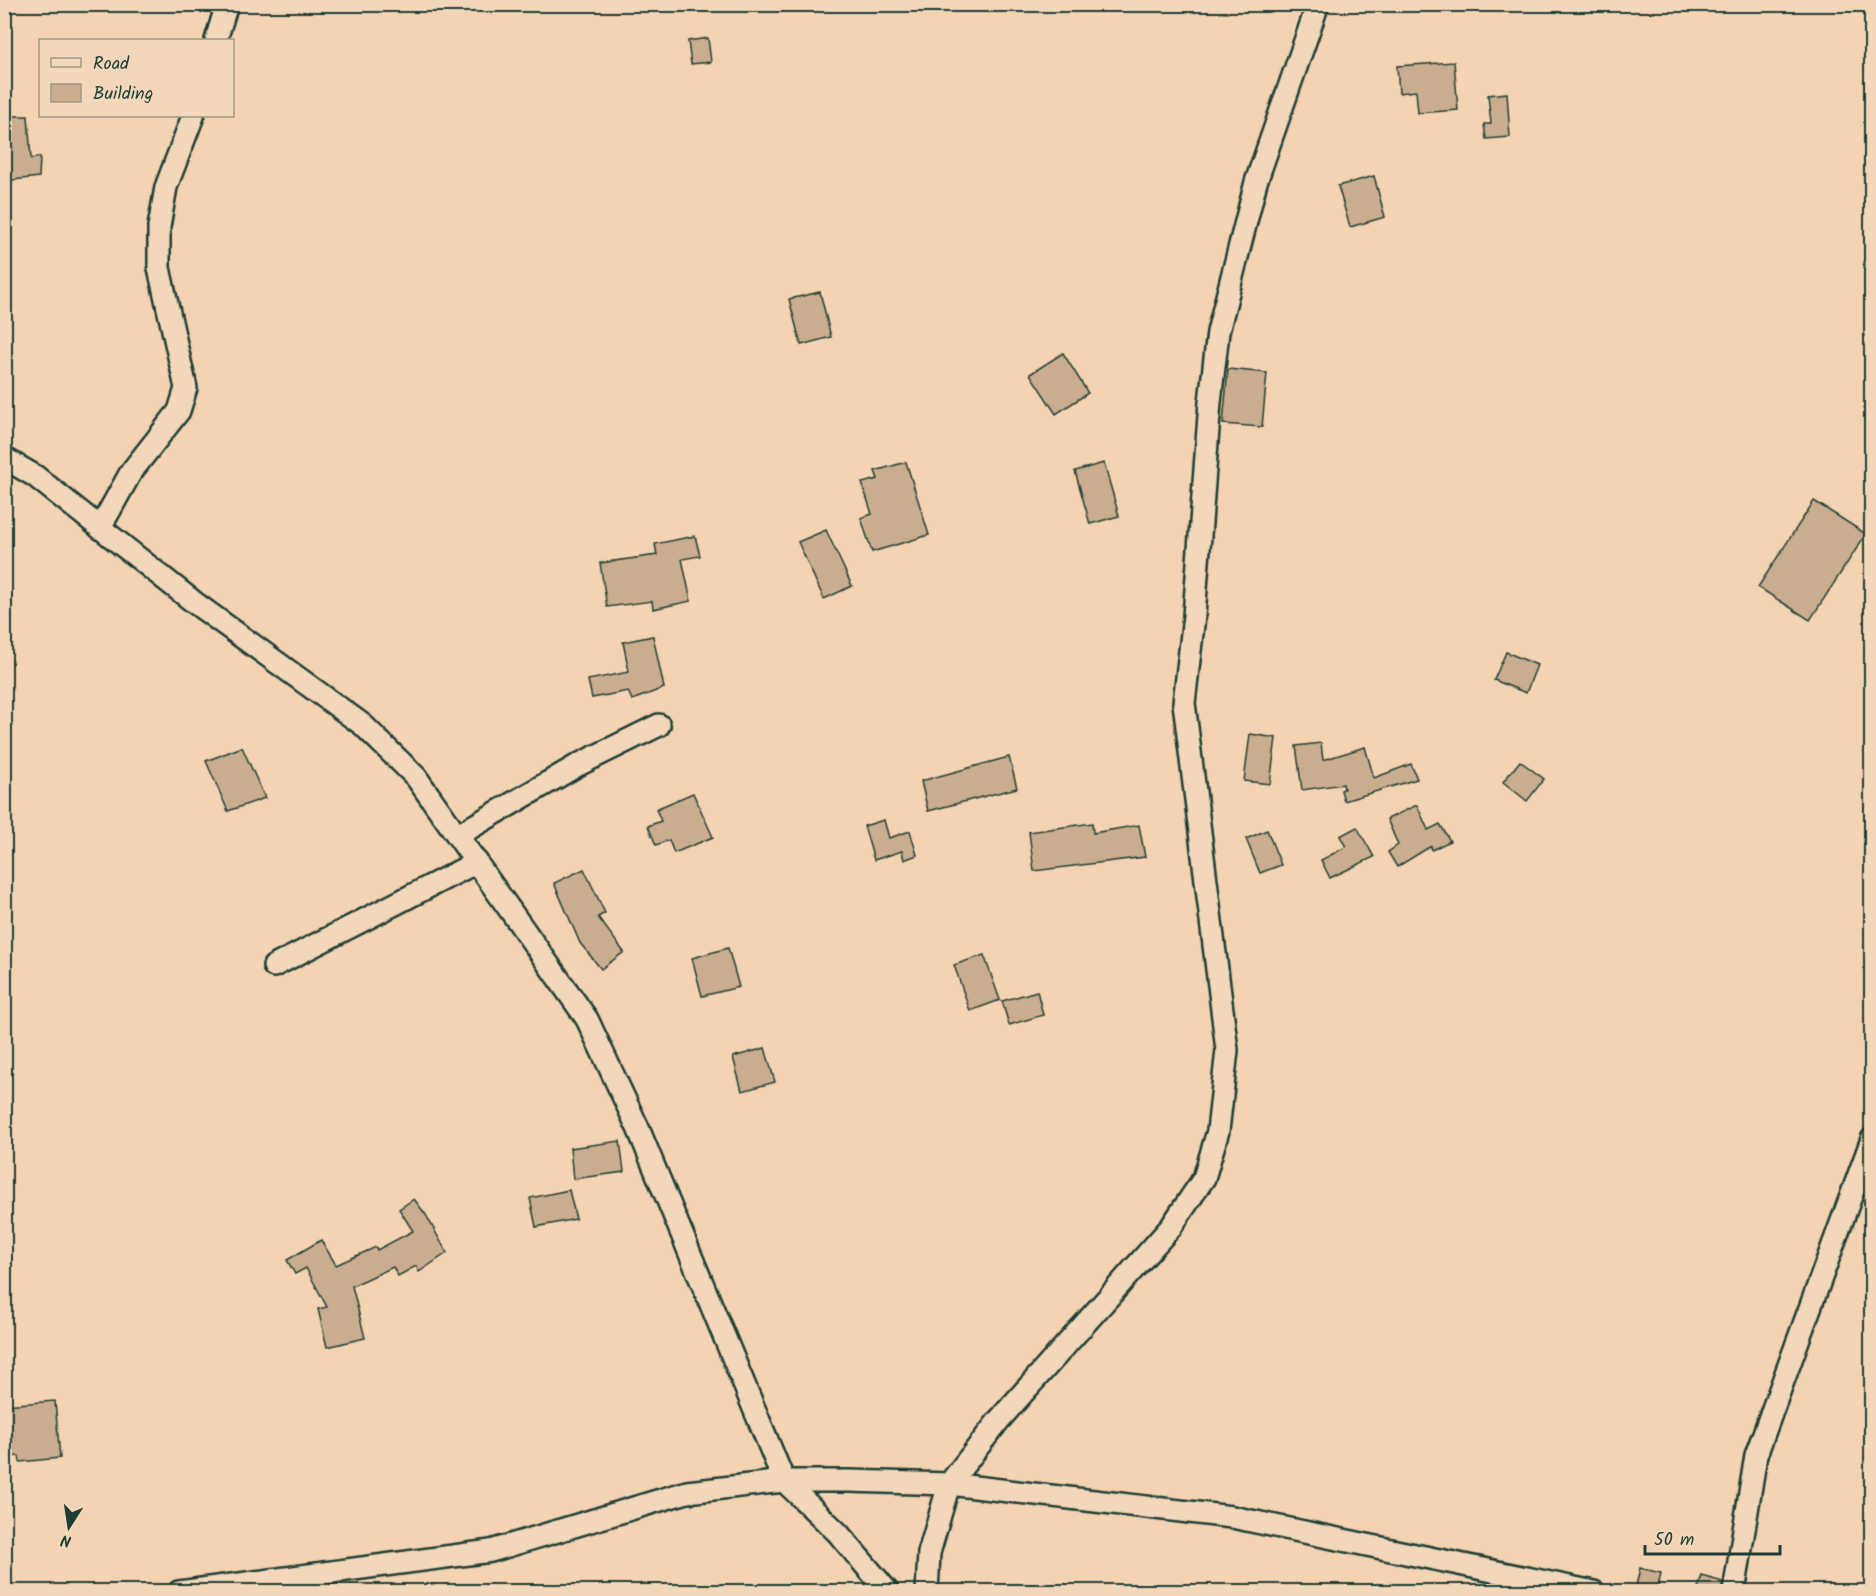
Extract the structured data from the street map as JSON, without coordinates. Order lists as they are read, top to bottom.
{
  "legend": ["Road", "Building"],
  "scale_bar": "50 m",
  "north": "bottom"
}
